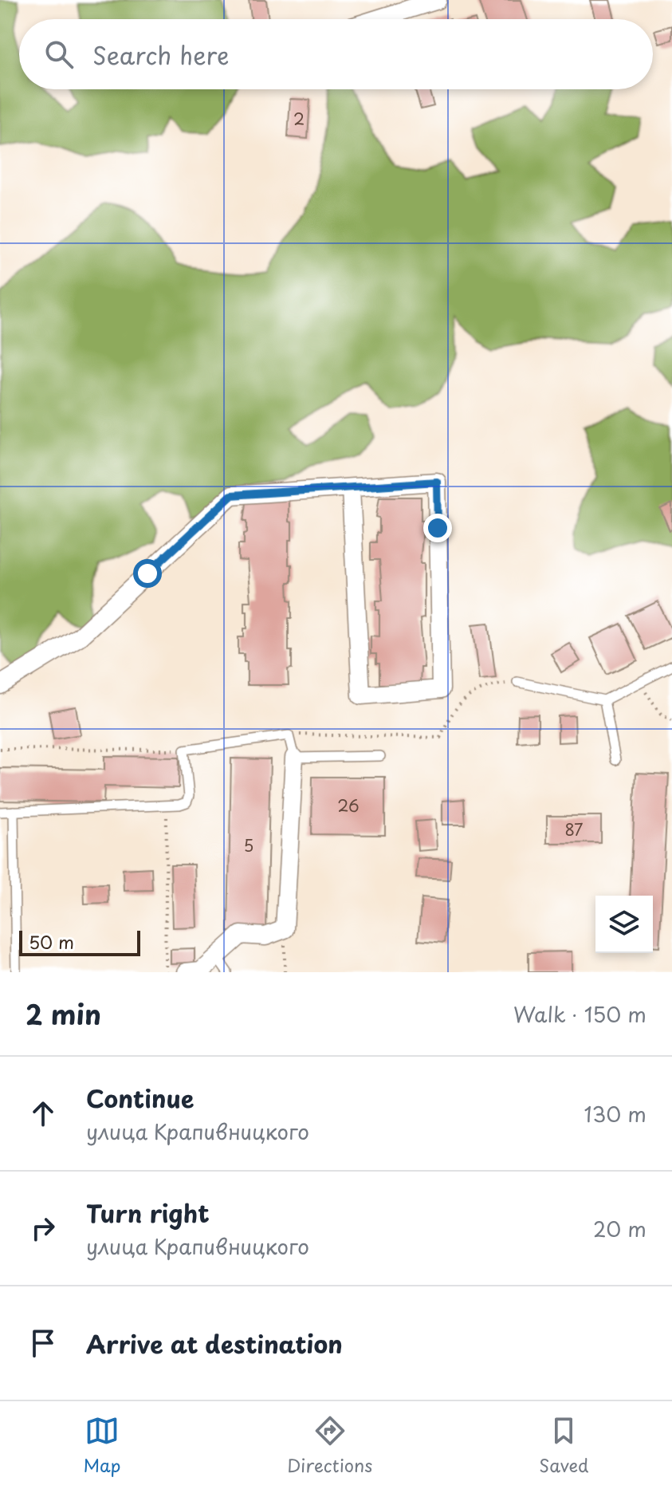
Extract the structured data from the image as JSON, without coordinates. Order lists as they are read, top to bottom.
{
  "house_numbers": [
    "2",
    "26",
    "87",
    "5"
  ],
  "scale_bar": "50 m",
  "page": {
    "search": "Search here",
    "scale": "50 m",
    "heading": ["2 min", "Walk · 150 m"],
    "list": [
      ["Continue", "улица Крапивницкого", "130 m"],
      ["Turn right", "улица Крапивницкого", "20 m"],
      "Arrive at destination"
    ],
    "nav": ["Map", "Directions", "Saved"]
  }
}
